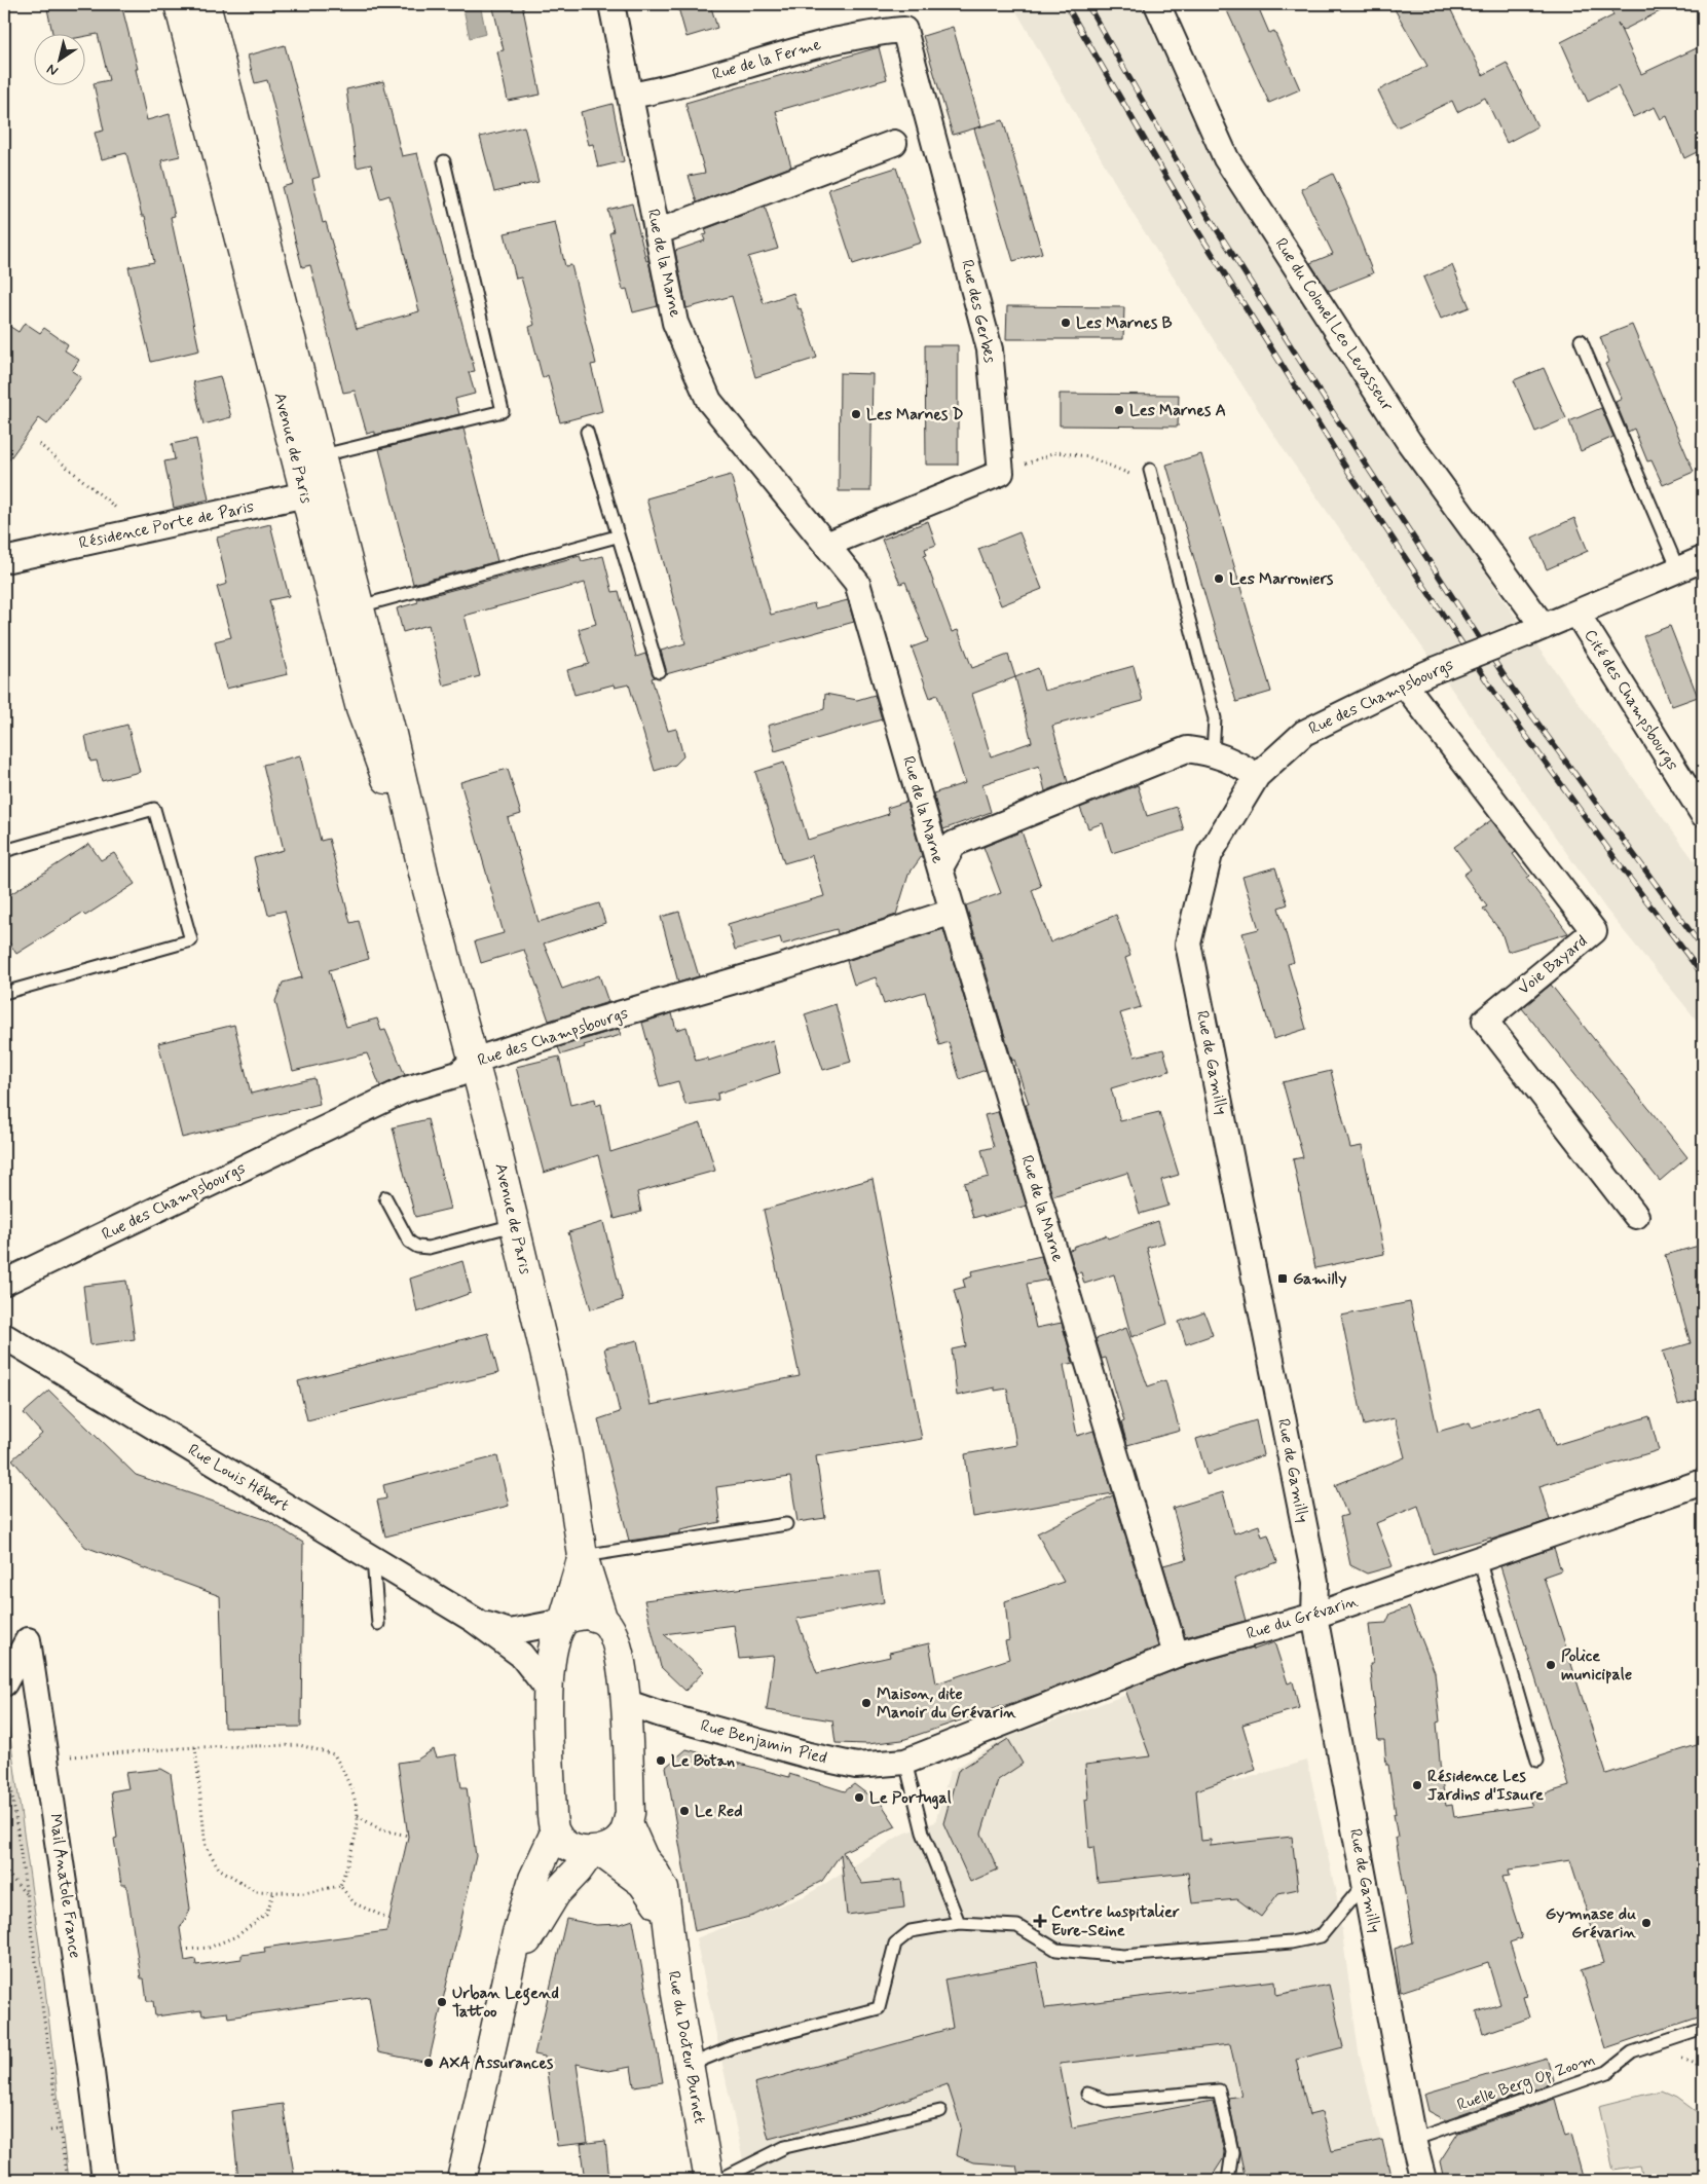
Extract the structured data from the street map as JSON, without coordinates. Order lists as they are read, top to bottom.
{
  "streets": {
    "main road": ["Avenue de Paris", "Rue du Docteur Burnet"],
    "street": [
      "Rue de la Ferme",
      "Rue de la Marne",
      "Rue des Gerbes",
      "Rue du Colonel Leo Levasseur",
      "Résidence Porte de Paris",
      "Rue des Champsbourgs",
      "Cité des Champsbourgs",
      "Voie Bayard",
      "Rue de Gamilly",
      "Rue Louis Hébert",
      "Rue du Grévarin",
      "Rue Benjamin Pied",
      "Mail Anatole France"
    ],
    "lane": ["Ruelle Berg Op Zoom"]
  },
  "crossings": [
    ["Rue de la Ferme", "Rue de la Marne"],
    ["Rue de la Ferme", "Rue des Gerbes"],
    ["Rue de la Marne", "Rue des Champsbourgs"],
    ["Rue de la Marne", "Rue du Grévarin"],
    ["Rue du Colonel Leo Levasseur", "Rue des Champsbourgs"],
    ["Avenue de Paris", "Résidence Porte de Paris"],
    ["Avenue de Paris", "Rue des Champsbourgs"],
    ["Avenue de Paris", "Rue Louis Hébert"],
    ["Avenue de Paris", "Rue Benjamin Pied"],
    ["Avenue de Paris", "Rue du Docteur Burnet"],
    ["Rue des Champsbourgs", "Cité des Champsbourgs"],
    ["Rue des Champsbourgs", "Voie Bayard"],
    ["Rue des Champsbourgs", "Rue de Gamilly"],
    ["Rue de Gamilly", "Rue du Grévarin"],
    ["Rue de Gamilly", "Ruelle Berg Op Zoom"],
    ["Rue du Grévarin", "Rue Benjamin Pied"]
  ],
  "places": {
    "other": [
      "Les Marnes B",
      "Les Marnes A",
      "Les Marnes D",
      "Les Marroniers",
      "Police municipale",
      "Maison, dite Manoir du Grévarin",
      "Le Botan",
      "Résidence Les Jardins d'Isaure",
      "Le Portugal",
      "Le Red",
      "Gymnase du Grévarin",
      "Urban Legend Tattoo",
      "AXA Assurances"
    ],
    "transit": ["Gamilly"],
    "health": ["Centre hospitalier Eure-Seine"]
  },
  "north": "bottom left"
}
